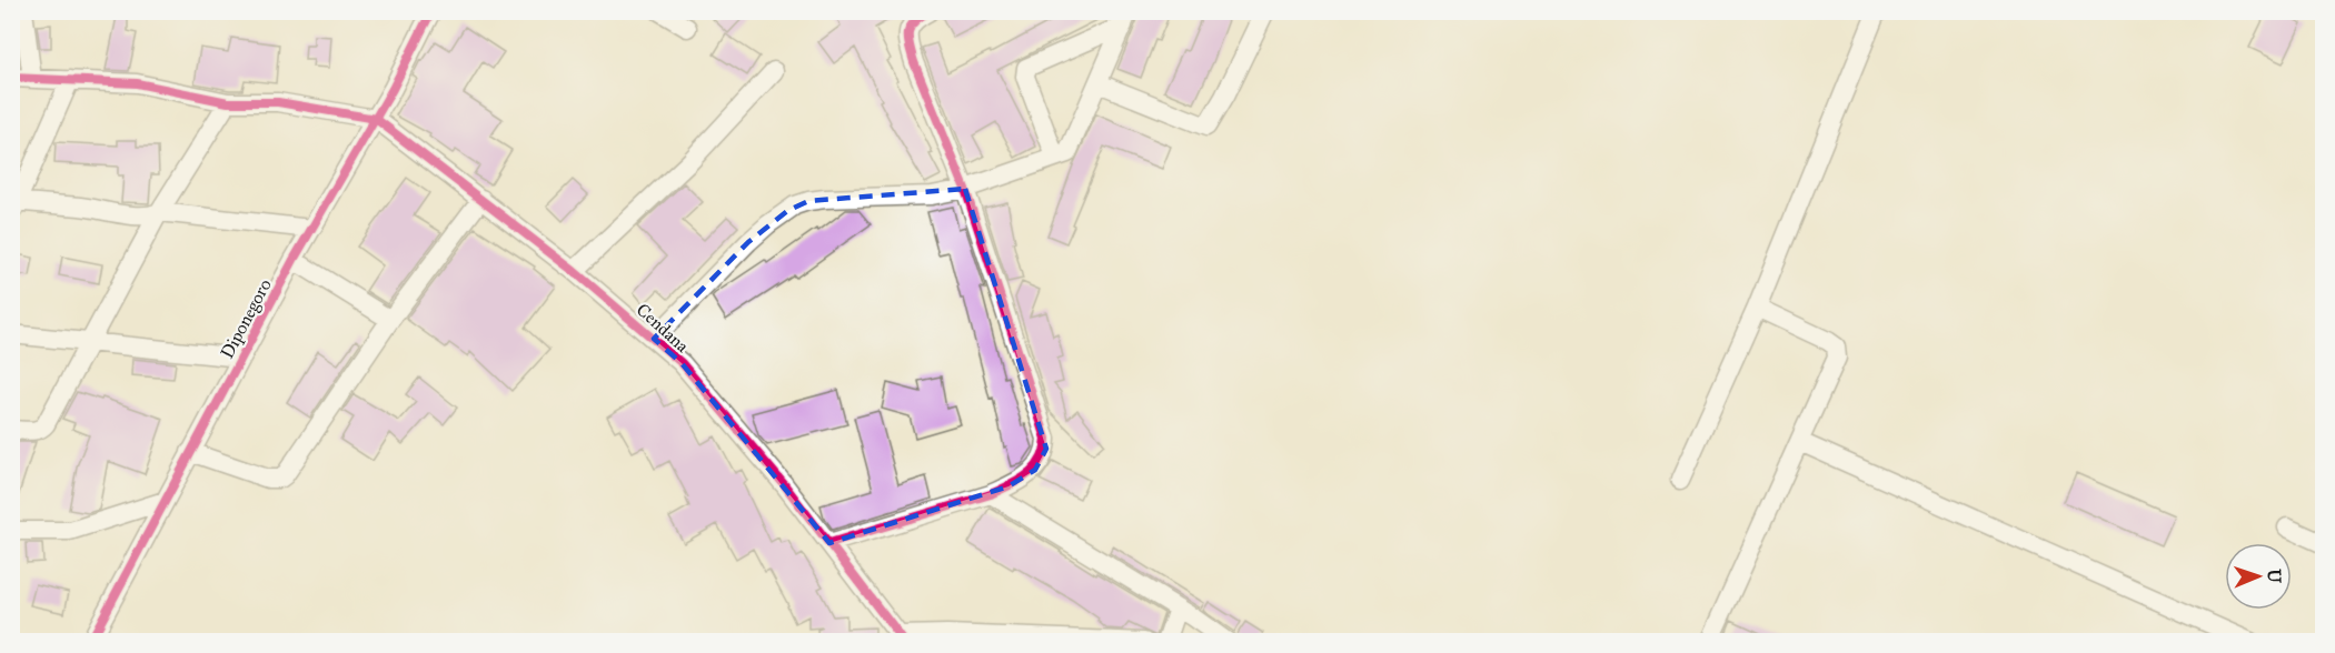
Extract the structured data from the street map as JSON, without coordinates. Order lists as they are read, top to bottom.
{
  "streets": {
    "street": ["Diponegoro", "Cendana"]
  },
  "crossings": [
    ["Diponegoro", "Cendana"]
  ],
  "north": "right"
}
